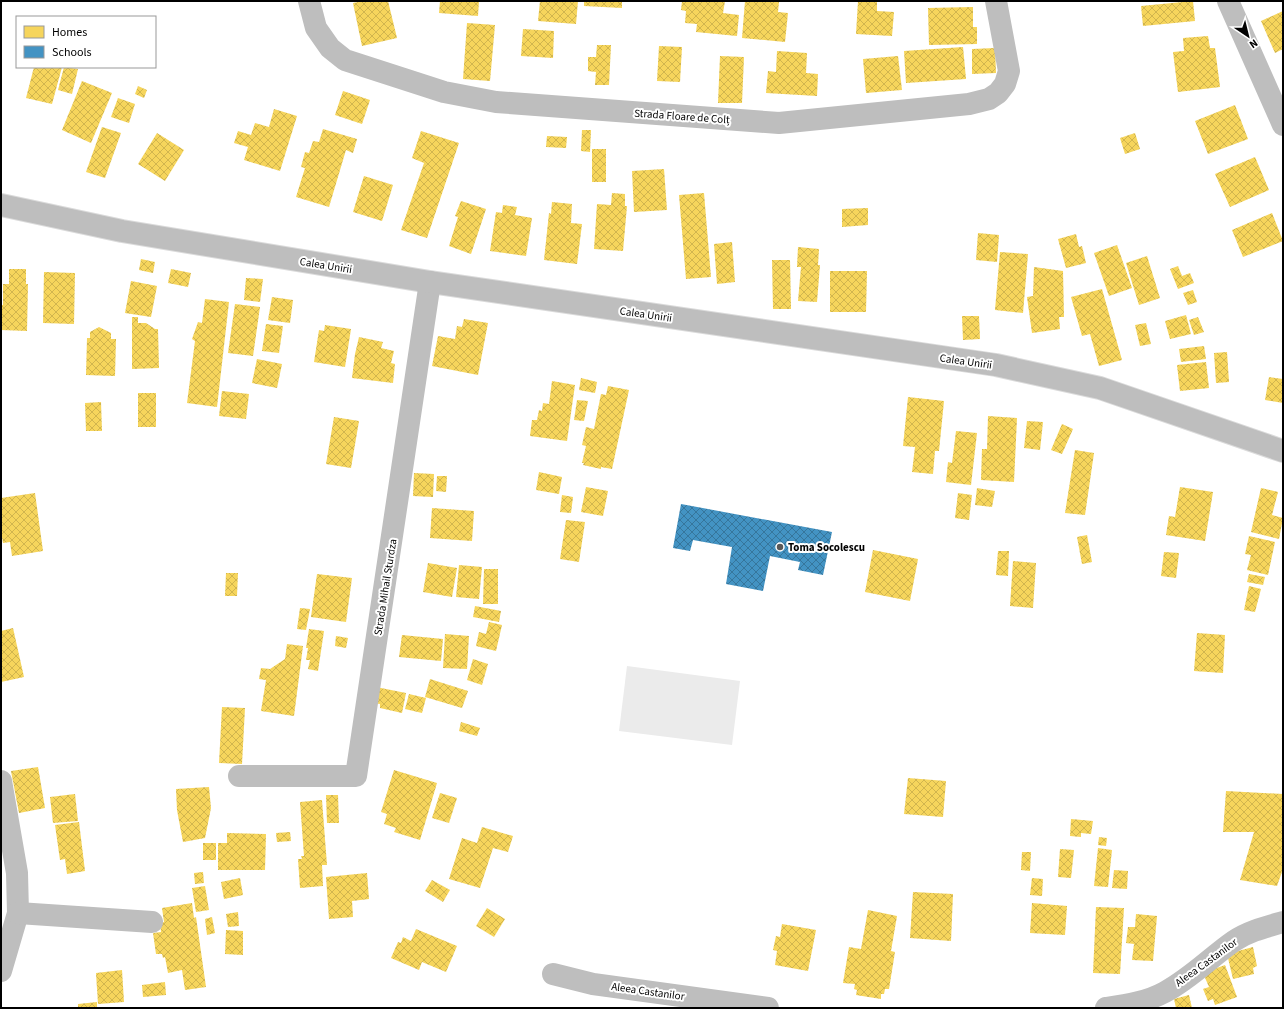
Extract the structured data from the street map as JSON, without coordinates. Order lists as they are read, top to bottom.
{
  "streets": {
    "street": [
      "Strada Floare de Colț",
      "Calea Unirii",
      "Strada Mihail Sturdza",
      "Aleea Castanilor"
    ]
  },
  "crossings": [
    ["Calea Unirii", "Strada Mihail Sturdza"]
  ],
  "places": ["Toma Socolescu"],
  "legend": ["Homes", "Schools"],
  "north": "bottom right"
}
